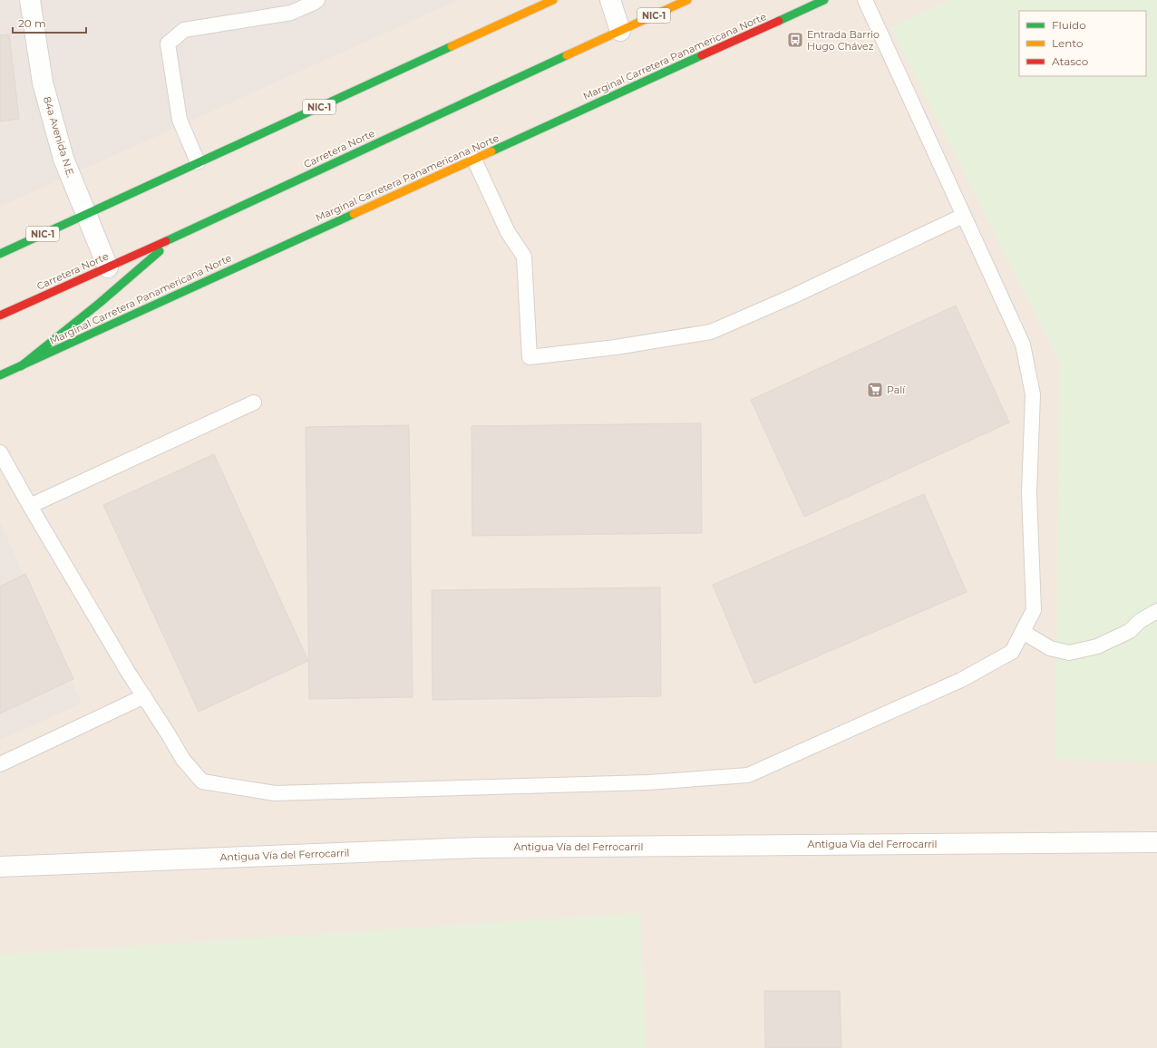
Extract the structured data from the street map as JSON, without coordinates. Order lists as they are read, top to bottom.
{
  "streets": {
    "main road": ["NIC-1", "Marginal Carretera Panamericana Norte", "Carretera Norte"],
    "street": ["84a Avenida N.E.", "Antigua Vía del Ferrocarril"]
  },
  "crossings": [
    ["NIC-1", "84a Avenida N.E."],
    ["84a Avenida N.E.", "Carretera Norte"]
  ],
  "places": {
    "bus stop": ["Entrada Barrio Hugo Chávez"],
    "supermarket": ["Palí"]
  },
  "legend": ["Fluido", "Lento", "Atasco"],
  "scale_bar": "20 m"
}
